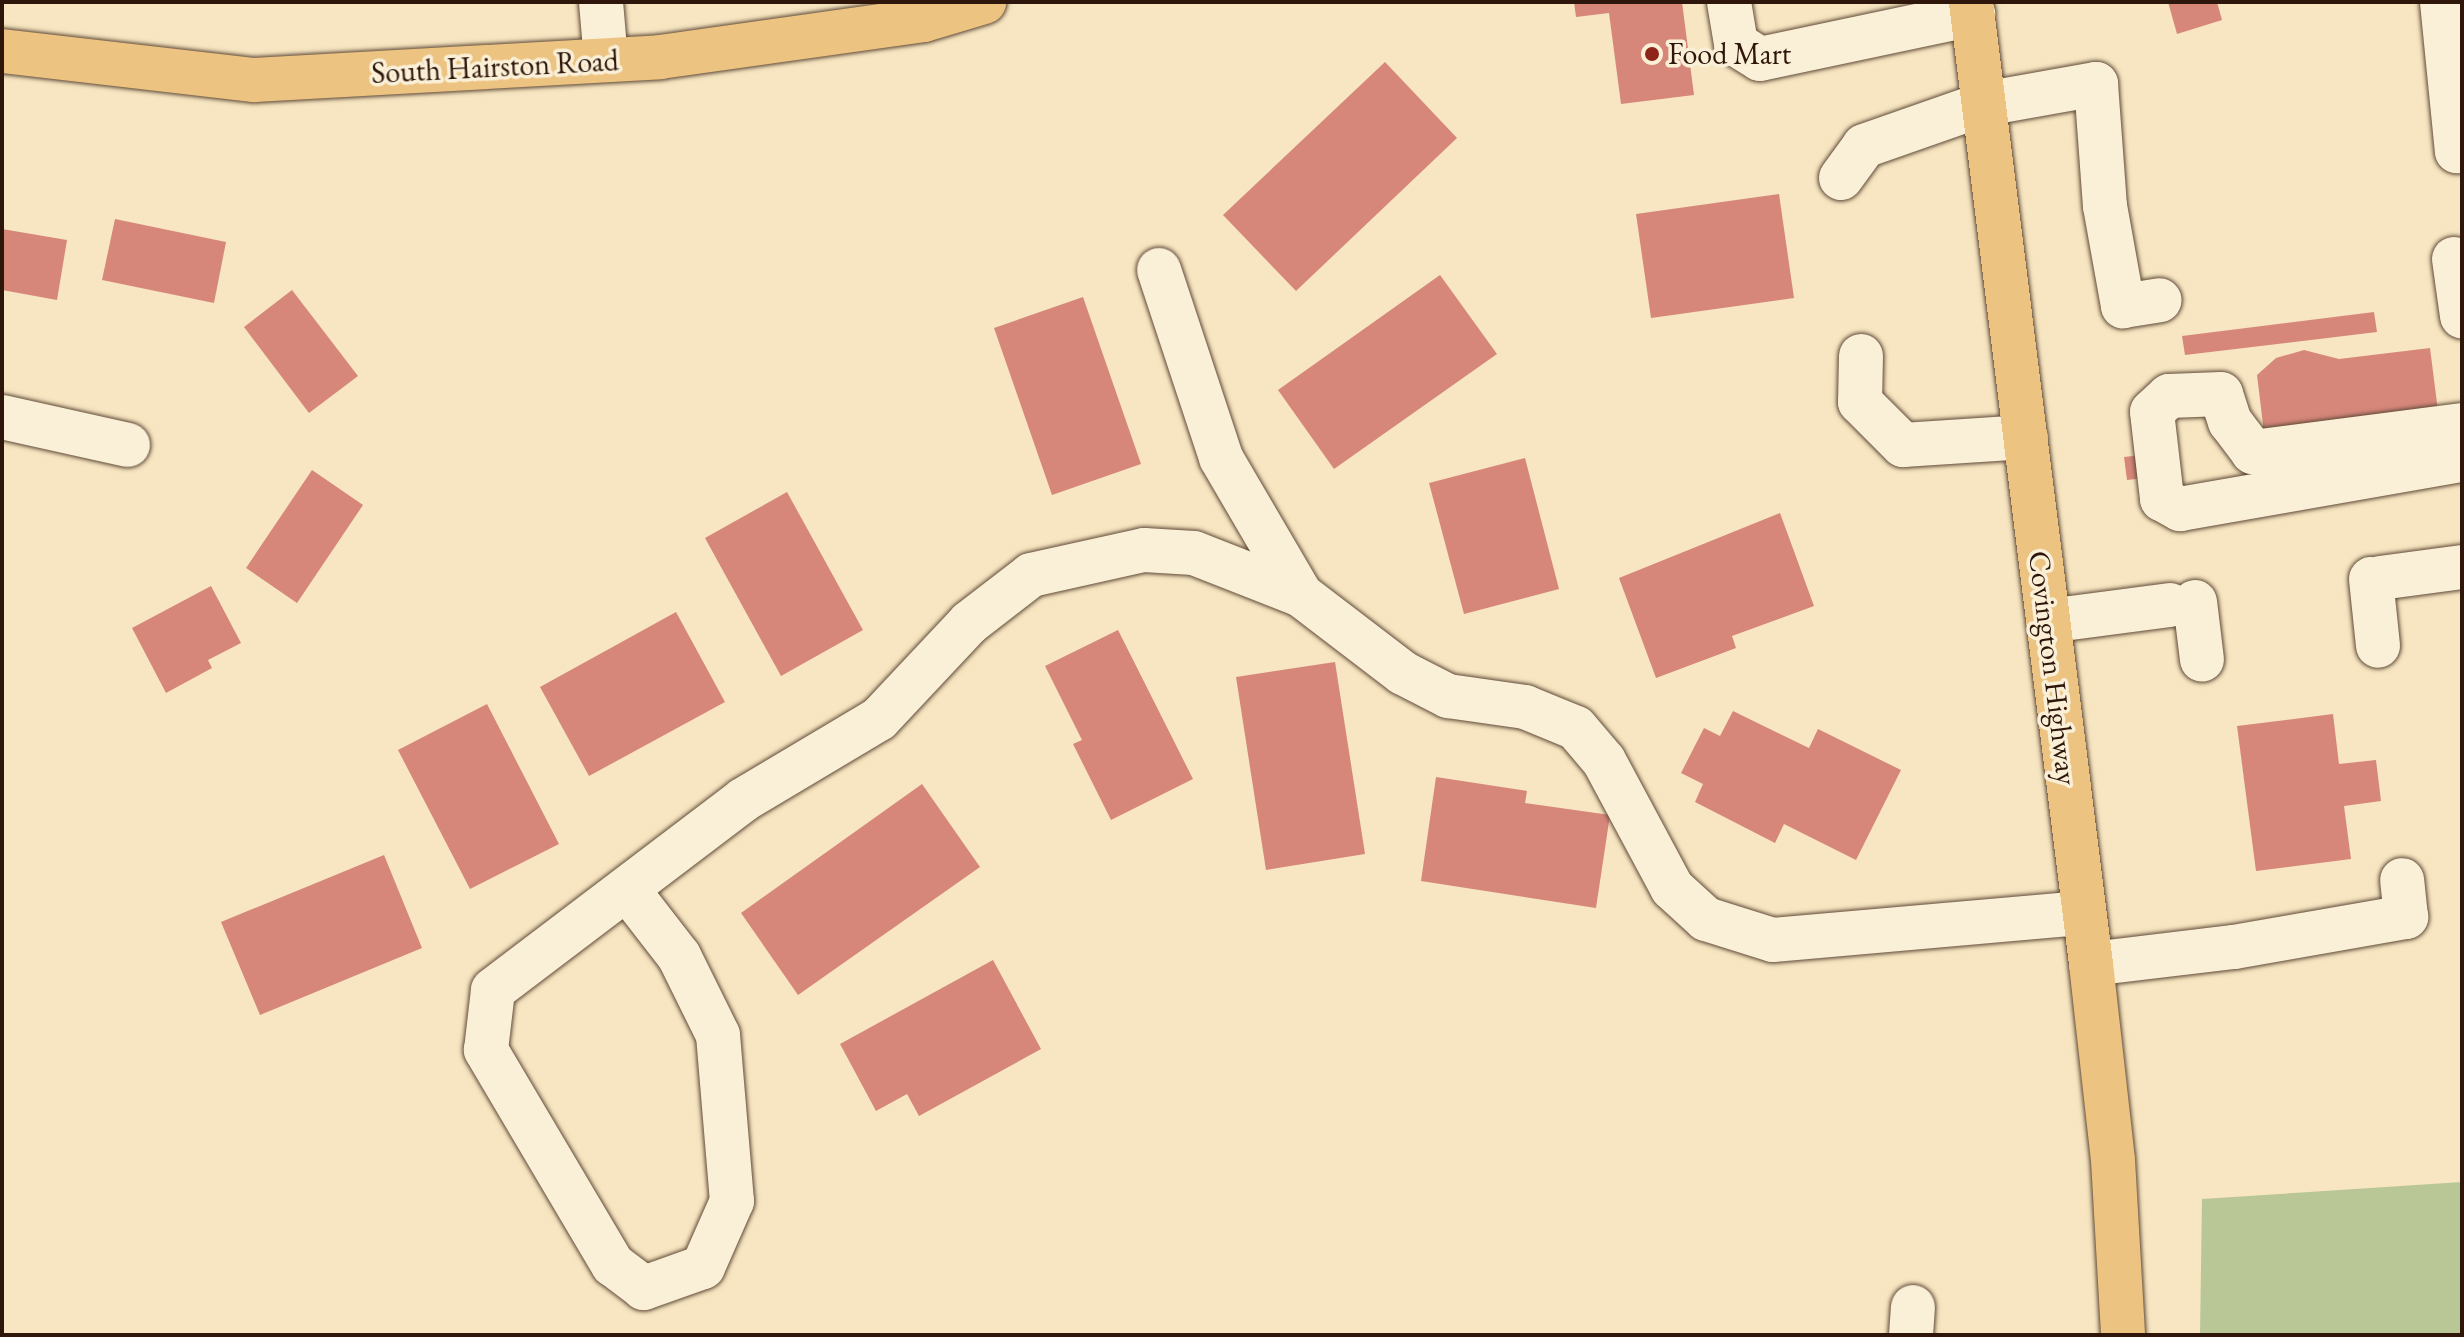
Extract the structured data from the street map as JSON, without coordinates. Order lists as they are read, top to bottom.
{
  "streets": {
    "main road": ["South Hairston Road", "Covington Highway"]
  },
  "places": ["Food Mart"]
}
